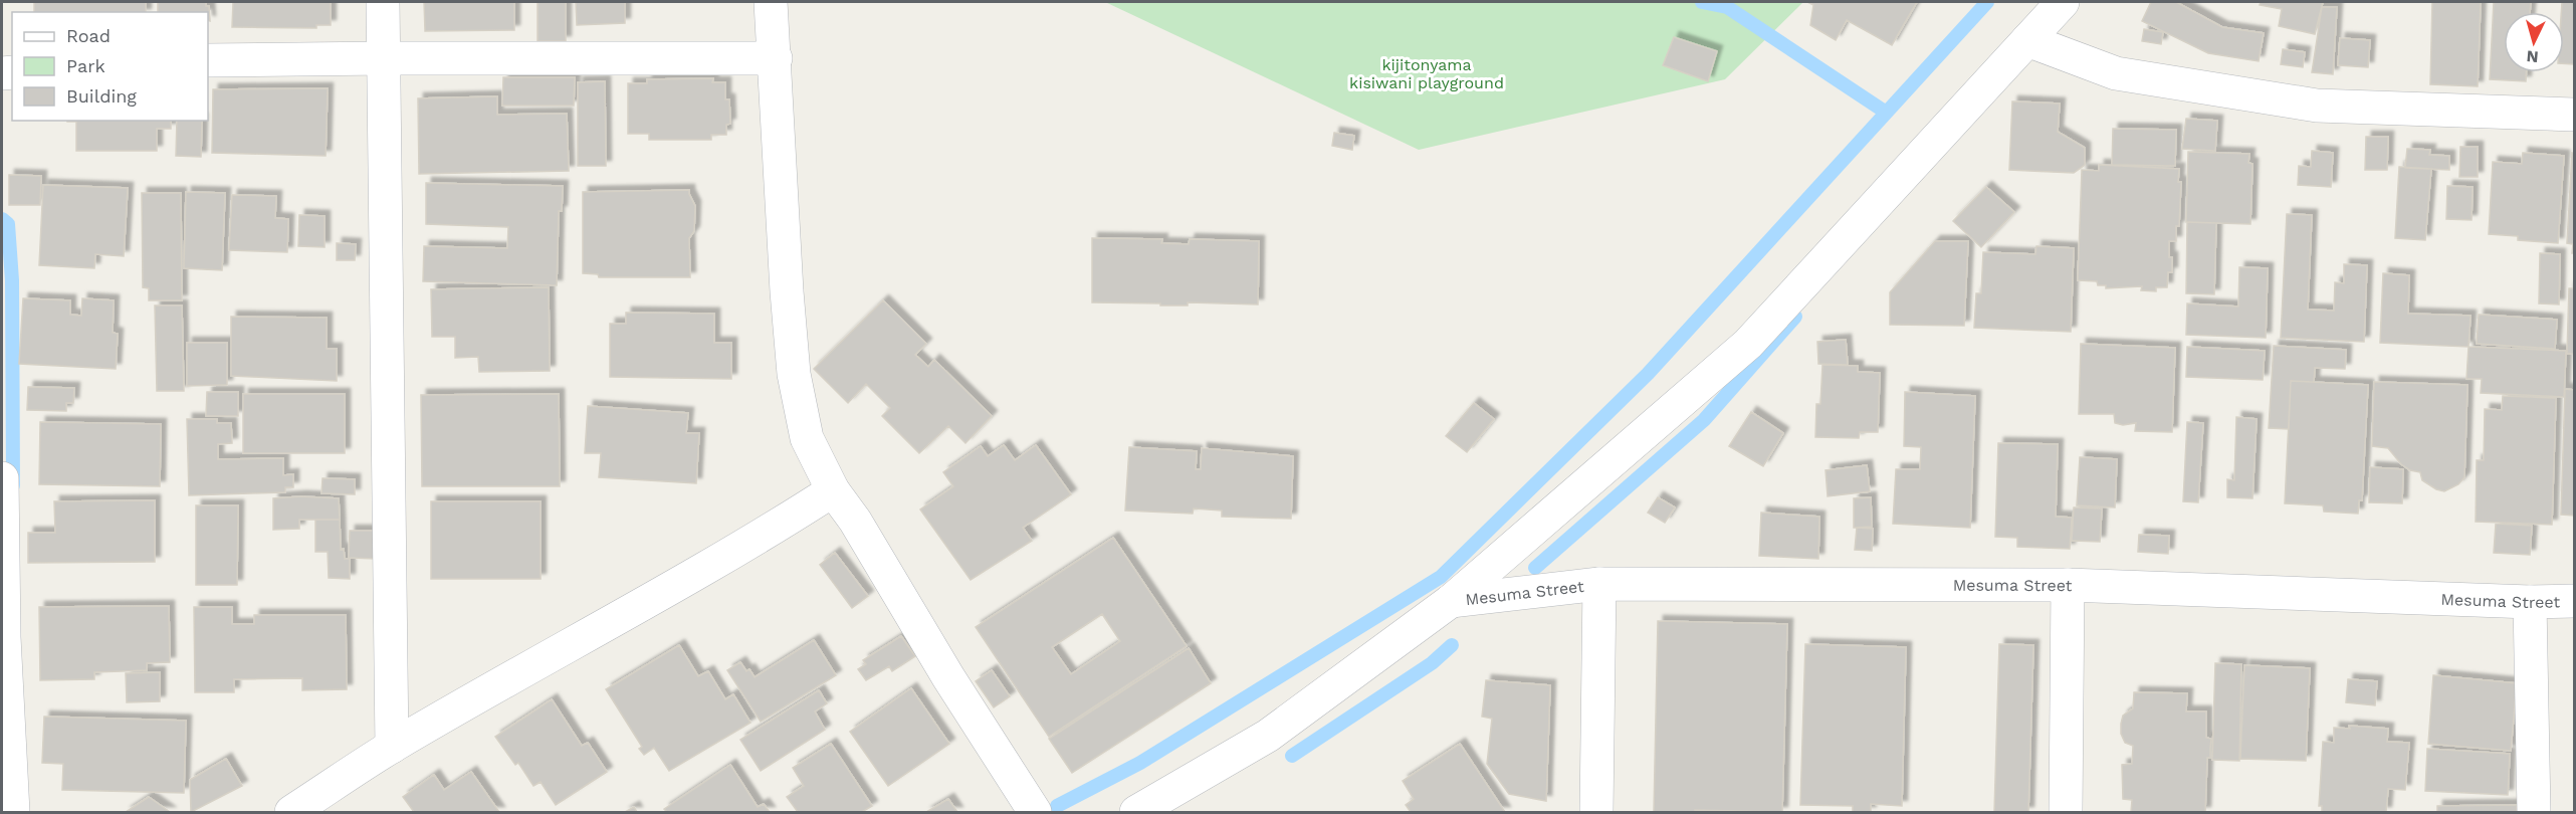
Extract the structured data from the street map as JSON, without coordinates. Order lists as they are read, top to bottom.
{
  "streets": {
    "street": ["Mesuma Street"]
  },
  "parks": ["kijitonyama kisiwani playground"],
  "legend": ["Road", "Park", "Building"],
  "north": "bottom"
}
